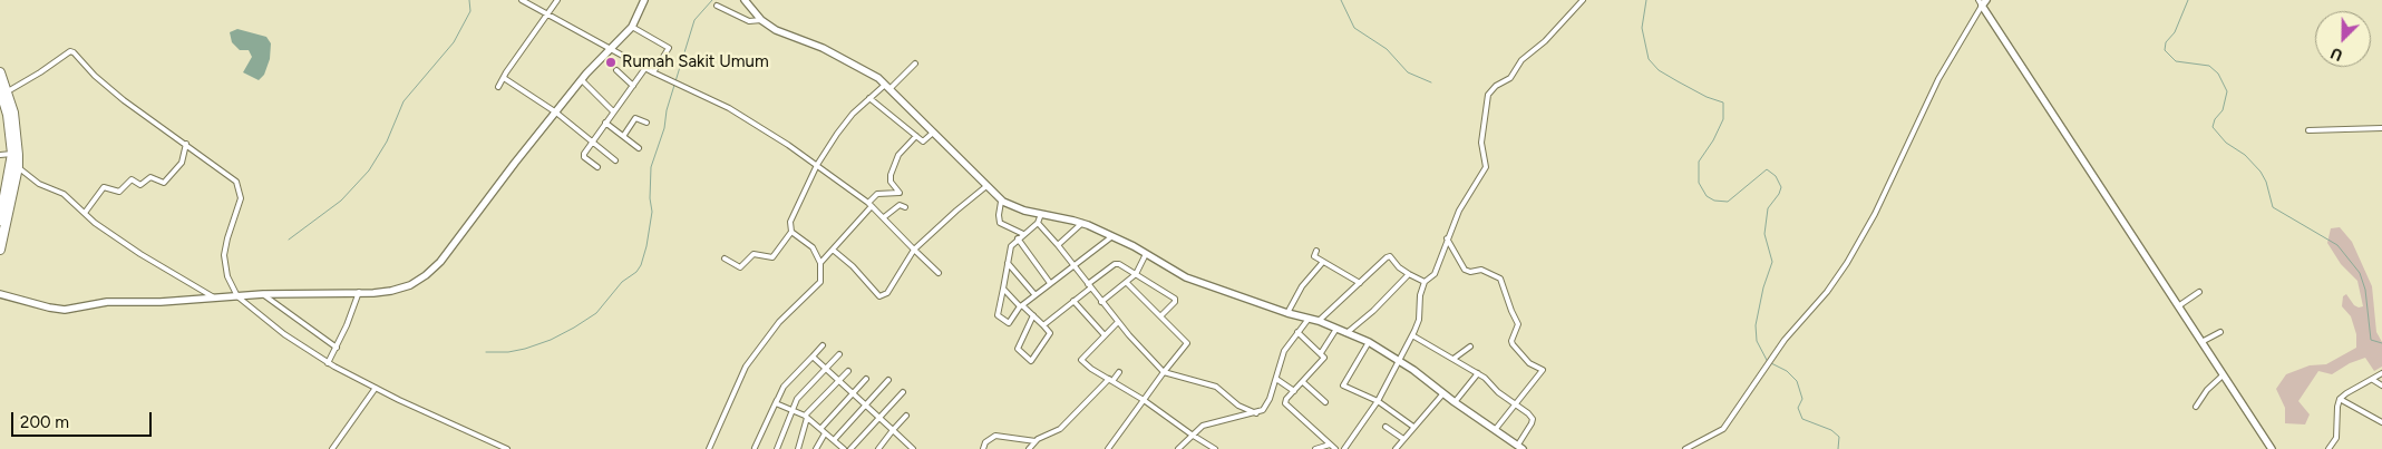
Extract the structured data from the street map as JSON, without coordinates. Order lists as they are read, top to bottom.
{
  "places": ["Rumah Sakit Umum"],
  "scale_bar": "200 m",
  "north": "bottom left"
}
